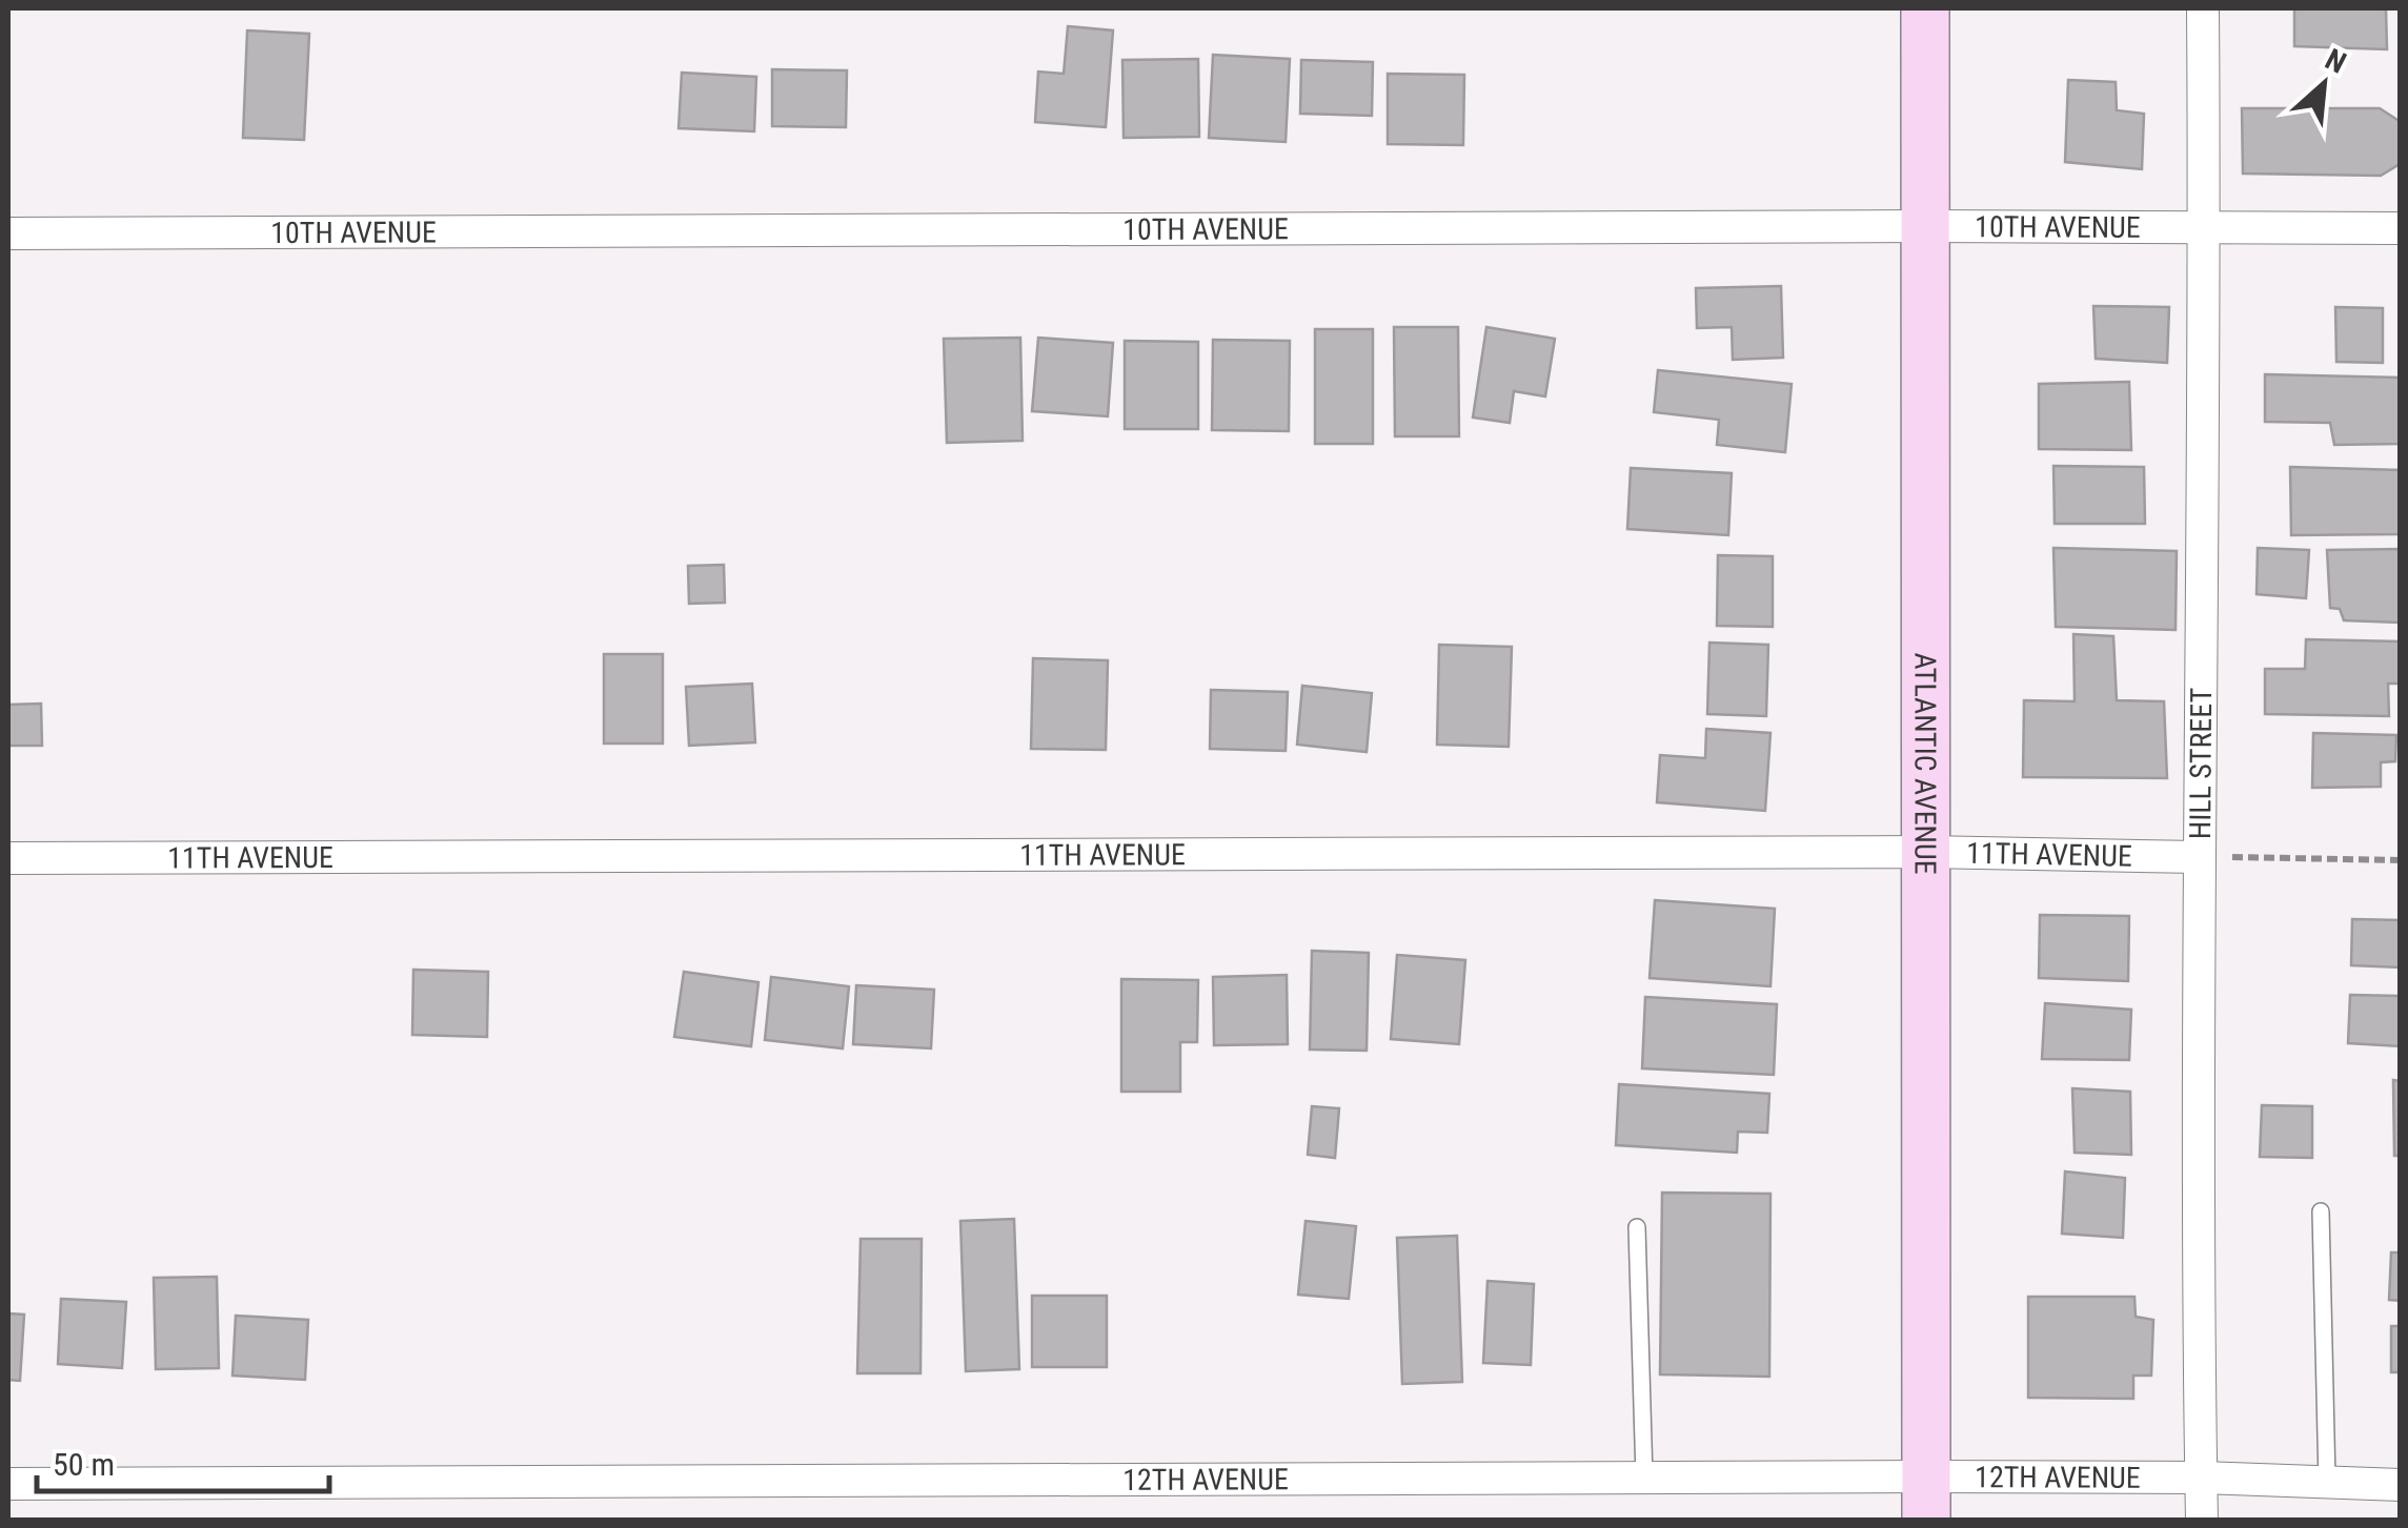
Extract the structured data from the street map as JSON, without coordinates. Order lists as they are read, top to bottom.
{
  "streets": {
    "main road": ["ATLANTIC AVENUE"],
    "street": [
      "10TH AVENUE",
      "HILL STREET",
      "11TH AVENUE",
      "12TH AVENUE"
    ]
  },
  "crossings": [
    ["10TH AVENUE", "HILL STREET"],
    ["10TH AVENUE", "ATLANTIC AVENUE"],
    ["HILL STREET", "11TH AVENUE"],
    ["HILL STREET", "12TH AVENUE"],
    ["ATLANTIC AVENUE", "11TH AVENUE"],
    ["ATLANTIC AVENUE", "12TH AVENUE"]
  ],
  "scale_bar": "50 m",
  "north": "top right"
}
